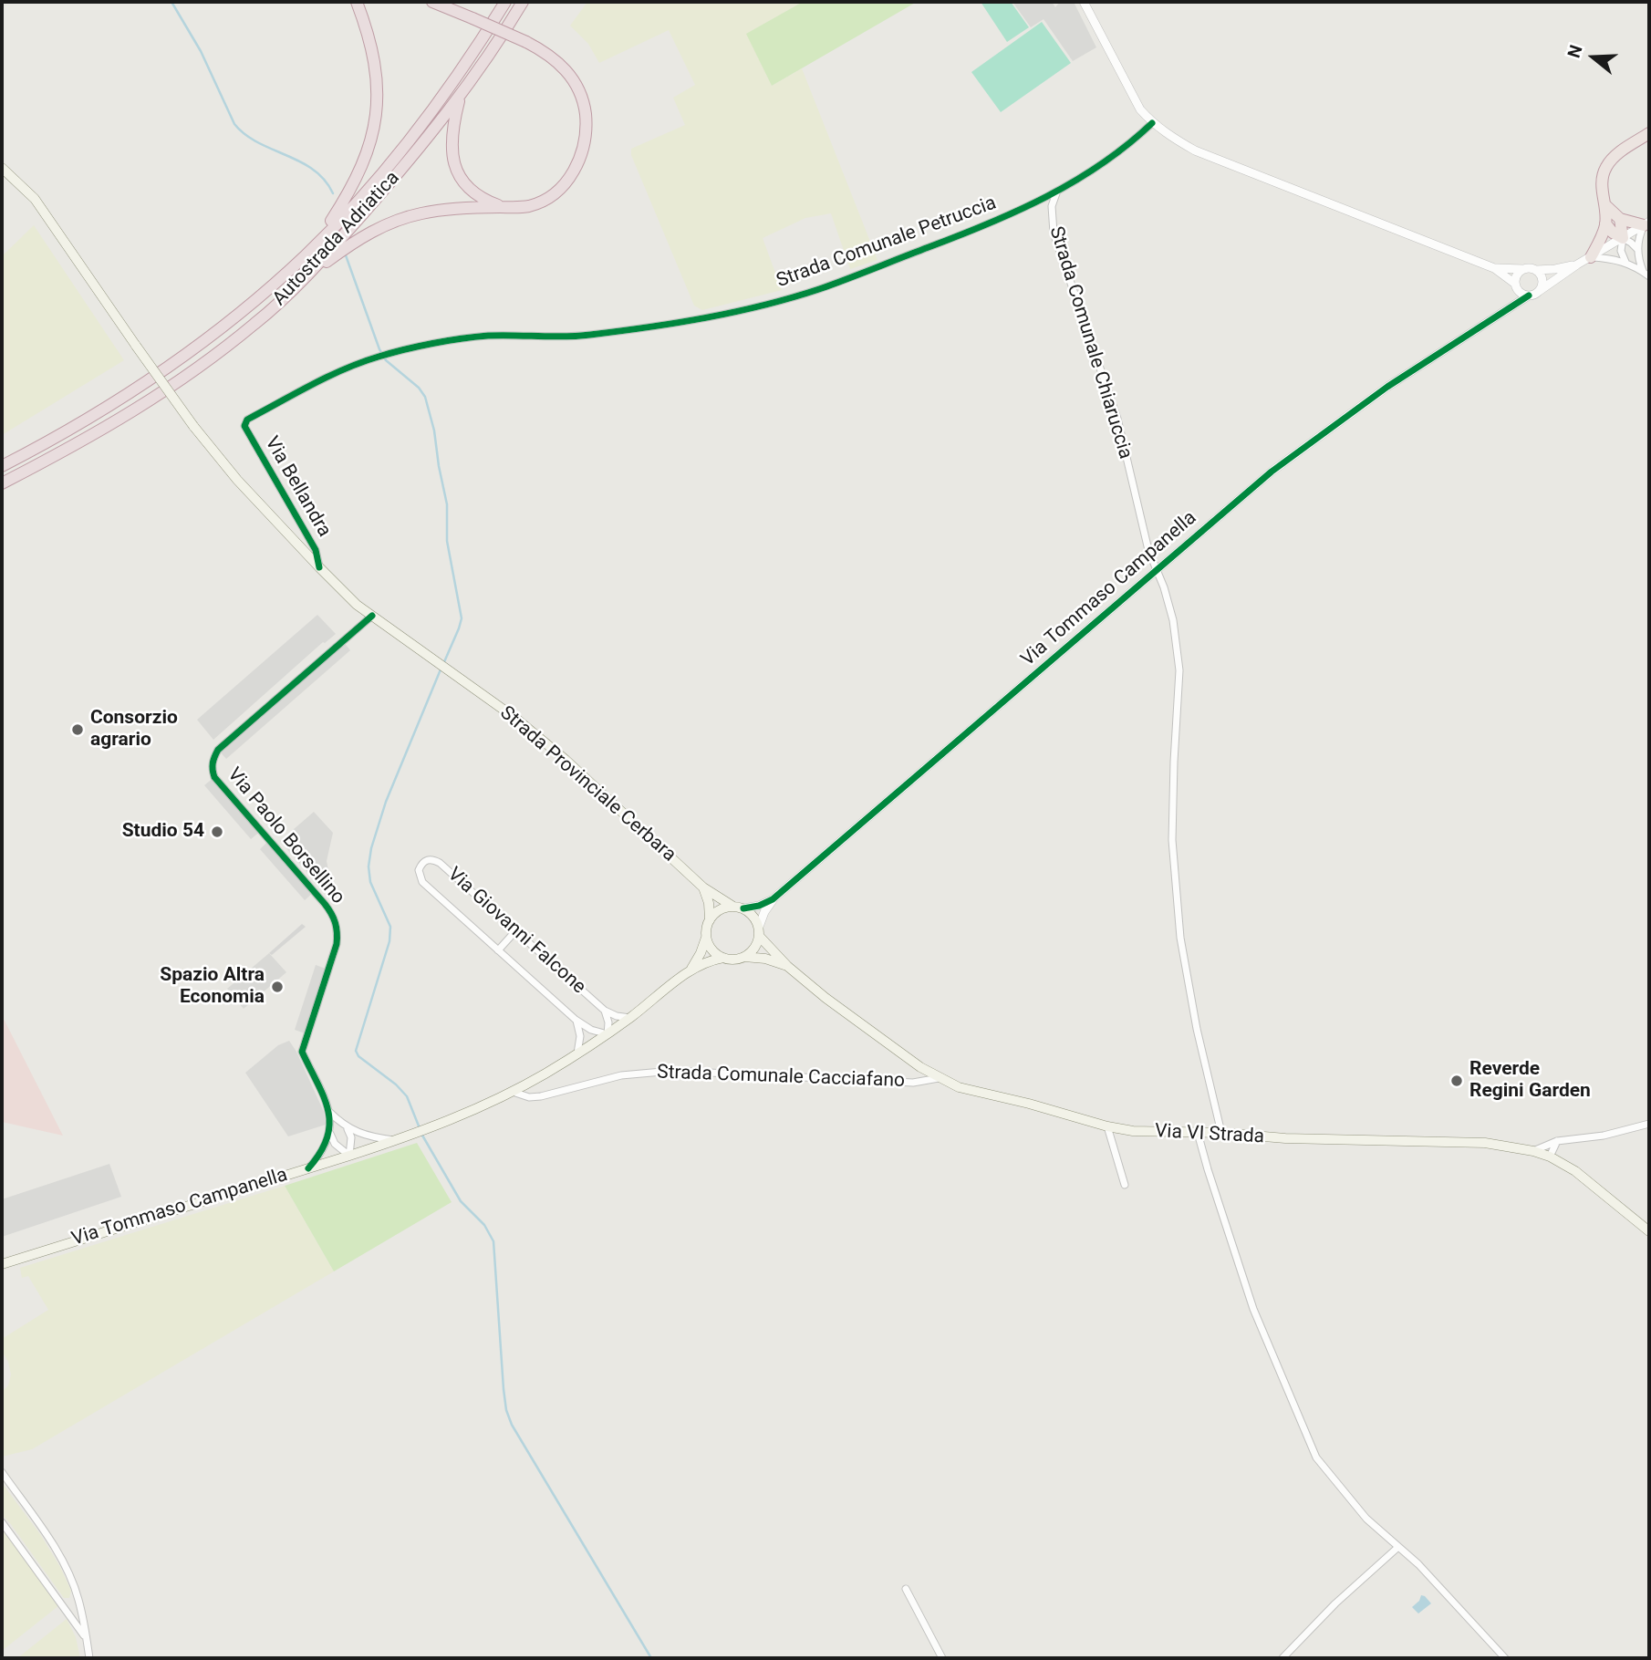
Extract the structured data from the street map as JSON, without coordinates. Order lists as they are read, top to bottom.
{
  "streets": {
    "highway": ["Autostrada Adriatica"],
    "main road": [
      "Via Bellandra",
      "Via Tommaso Campanella",
      "Strada Provinciale Cerbara",
      "Via VI Strada"
    ],
    "street": [
      "Strada Comunale Petruccia",
      "Strada Comunale Chiaruccia",
      "Via Paolo Borsellino",
      "Via Giovanni Falcone",
      "Strada Comunale Cacciafano"
    ]
  },
  "crossings": [
    ["Strada Comunale Petruccia", "Strada Comunale Chiaruccia"],
    ["Strada Comunale Petruccia", "Via Bellandra"],
    ["Strada Comunale Chiaruccia", "Via Tommaso Campanella"],
    ["Strada Comunale Chiaruccia", "Via VI Strada"],
    ["Via Bellandra", "Strada Provinciale Cerbara"],
    ["Via Tommaso Campanella", "Strada Provinciale Cerbara"],
    ["Via Tommaso Campanella", "Via Paolo Borsellino"],
    ["Via Tommaso Campanella", "Via Giovanni Falcone"],
    ["Via Tommaso Campanella", "Strada Comunale Cacciafano"],
    ["Via Tommaso Campanella", "Via VI Strada"],
    ["Strada Provinciale Cerbara", "Via Paolo Borsellino"],
    ["Strada Provinciale Cerbara", "Via VI Strada"],
    ["Strada Comunale Cacciafano", "Via VI Strada"]
  ],
  "places": [
    "Consorzio agrario",
    "Studio 54",
    "Spazio Altra Economia",
    "Reverde Regini Garden"
  ],
  "north": "left"
}
